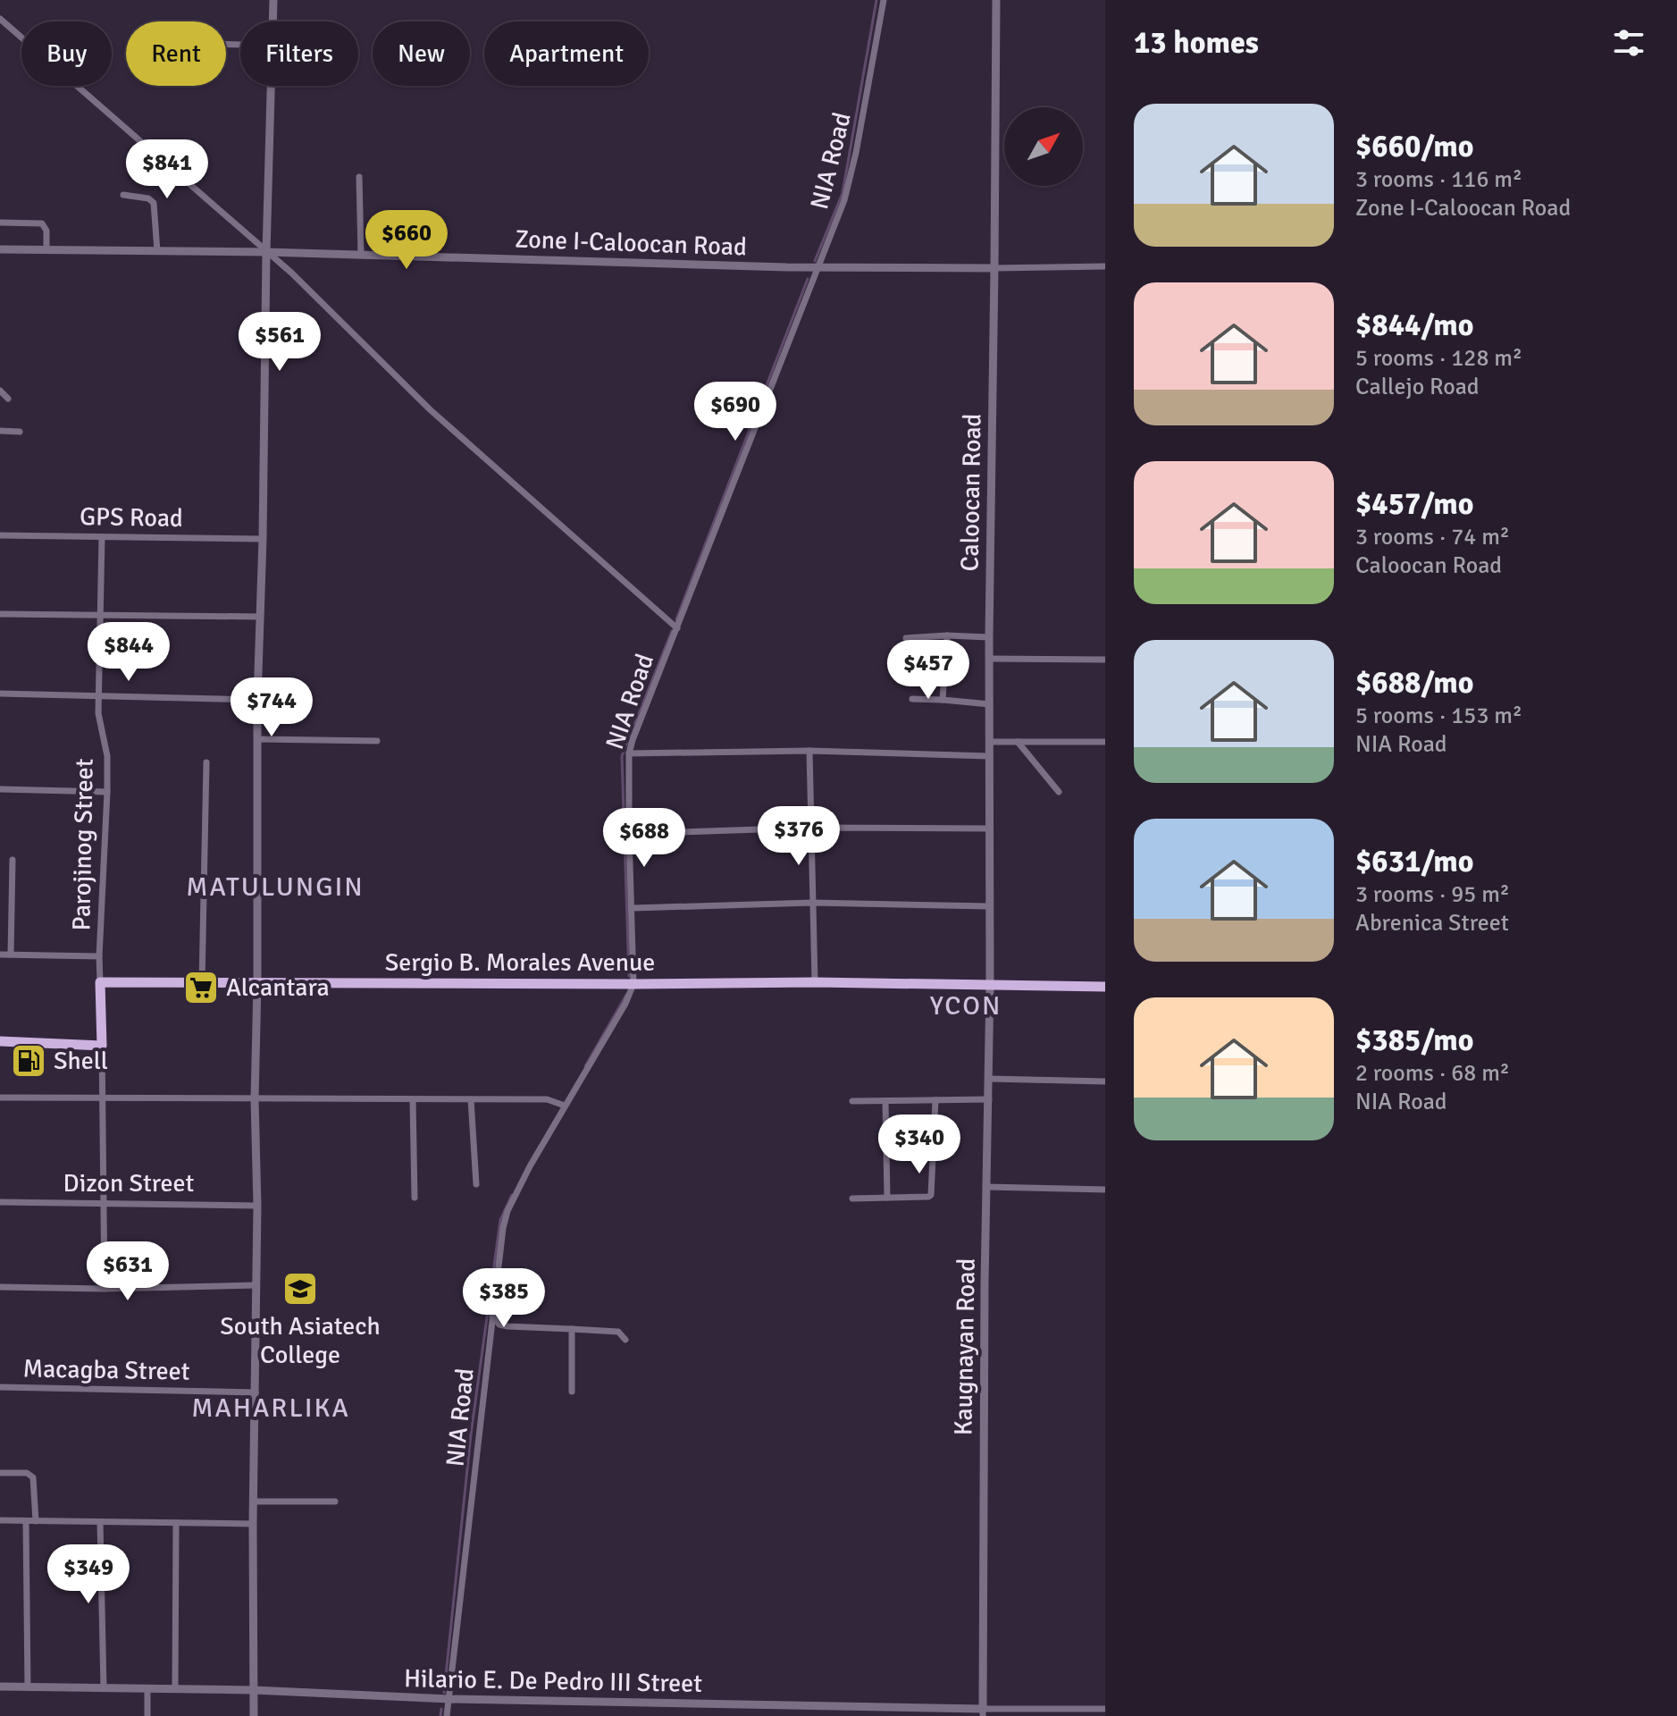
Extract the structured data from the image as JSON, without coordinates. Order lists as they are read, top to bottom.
{
  "streets": {
    "main road": ["Sergio B. Morales Avenue"],
    "street": [
      "NIA Road",
      "Zone I-Caloocan Road",
      "Caloocan Road",
      "GPS Road",
      "Parojinog Street",
      "Dizon Street",
      "Kaugnayan Road",
      "Macagba Street",
      "Hilario E. De Pedro III Street"
    ]
  },
  "crossings": [
    ["NIA Road", "Zone I-Caloocan Road"],
    ["NIA Road", "Sergio B. Morales Avenue"],
    ["NIA Road", "Hilario E. De Pedro III Street"],
    ["Zone I-Caloocan Road", "Caloocan Road"],
    ["Caloocan Road", "Sergio B. Morales Avenue"],
    ["Caloocan Road", "Kaugnayan Road"],
    ["GPS Road", "Parojinog Street"],
    ["Parojinog Street", "Sergio B. Morales Avenue"],
    ["Sergio B. Morales Avenue", "Kaugnayan Road"],
    ["Kaugnayan Road", "Hilario E. De Pedro III Street"]
  ],
  "districts": ["MATULUNGIN", "YCON", "MAHARLIKA"],
  "places": {
    "supermarket": ["Alcantara"],
    "fuel station": ["Shell"],
    "school or university": ["South Asiatech College"]
  },
  "north": "top right",
  "page": {
    "heading": "13 homes",
    "chip": [
      "Buy",
      "Rent",
      "Filters",
      "New",
      "Apartment"
    ],
    "list": [
      {
        "name": "$660/mo",
        "note": "3 rooms · 116 m² · Zone I-Caloocan Road"
      },
      {
        "name": "$844/mo",
        "note": "5 rooms · 128 m² · Callejo Road"
      },
      {
        "name": "$457/mo",
        "note": "3 rooms · 74 m² · Caloocan Road"
      },
      {
        "name": "$688/mo",
        "note": "5 rooms · 153 m² · NIA Road"
      },
      {
        "name": "$631/mo",
        "note": "3 rooms · 95 m² · Abrenica Street"
      },
      {
        "name": "$385/mo",
        "note": "2 rooms · 68 m² · NIA Road"
      }
    ],
    "price": [
      "$841",
      "$660",
      "$561",
      "$690",
      "$844",
      "$457",
      "$744",
      "$376",
      "$688",
      "$340",
      "$631",
      "$385",
      "$349"
    ]
  }
}
